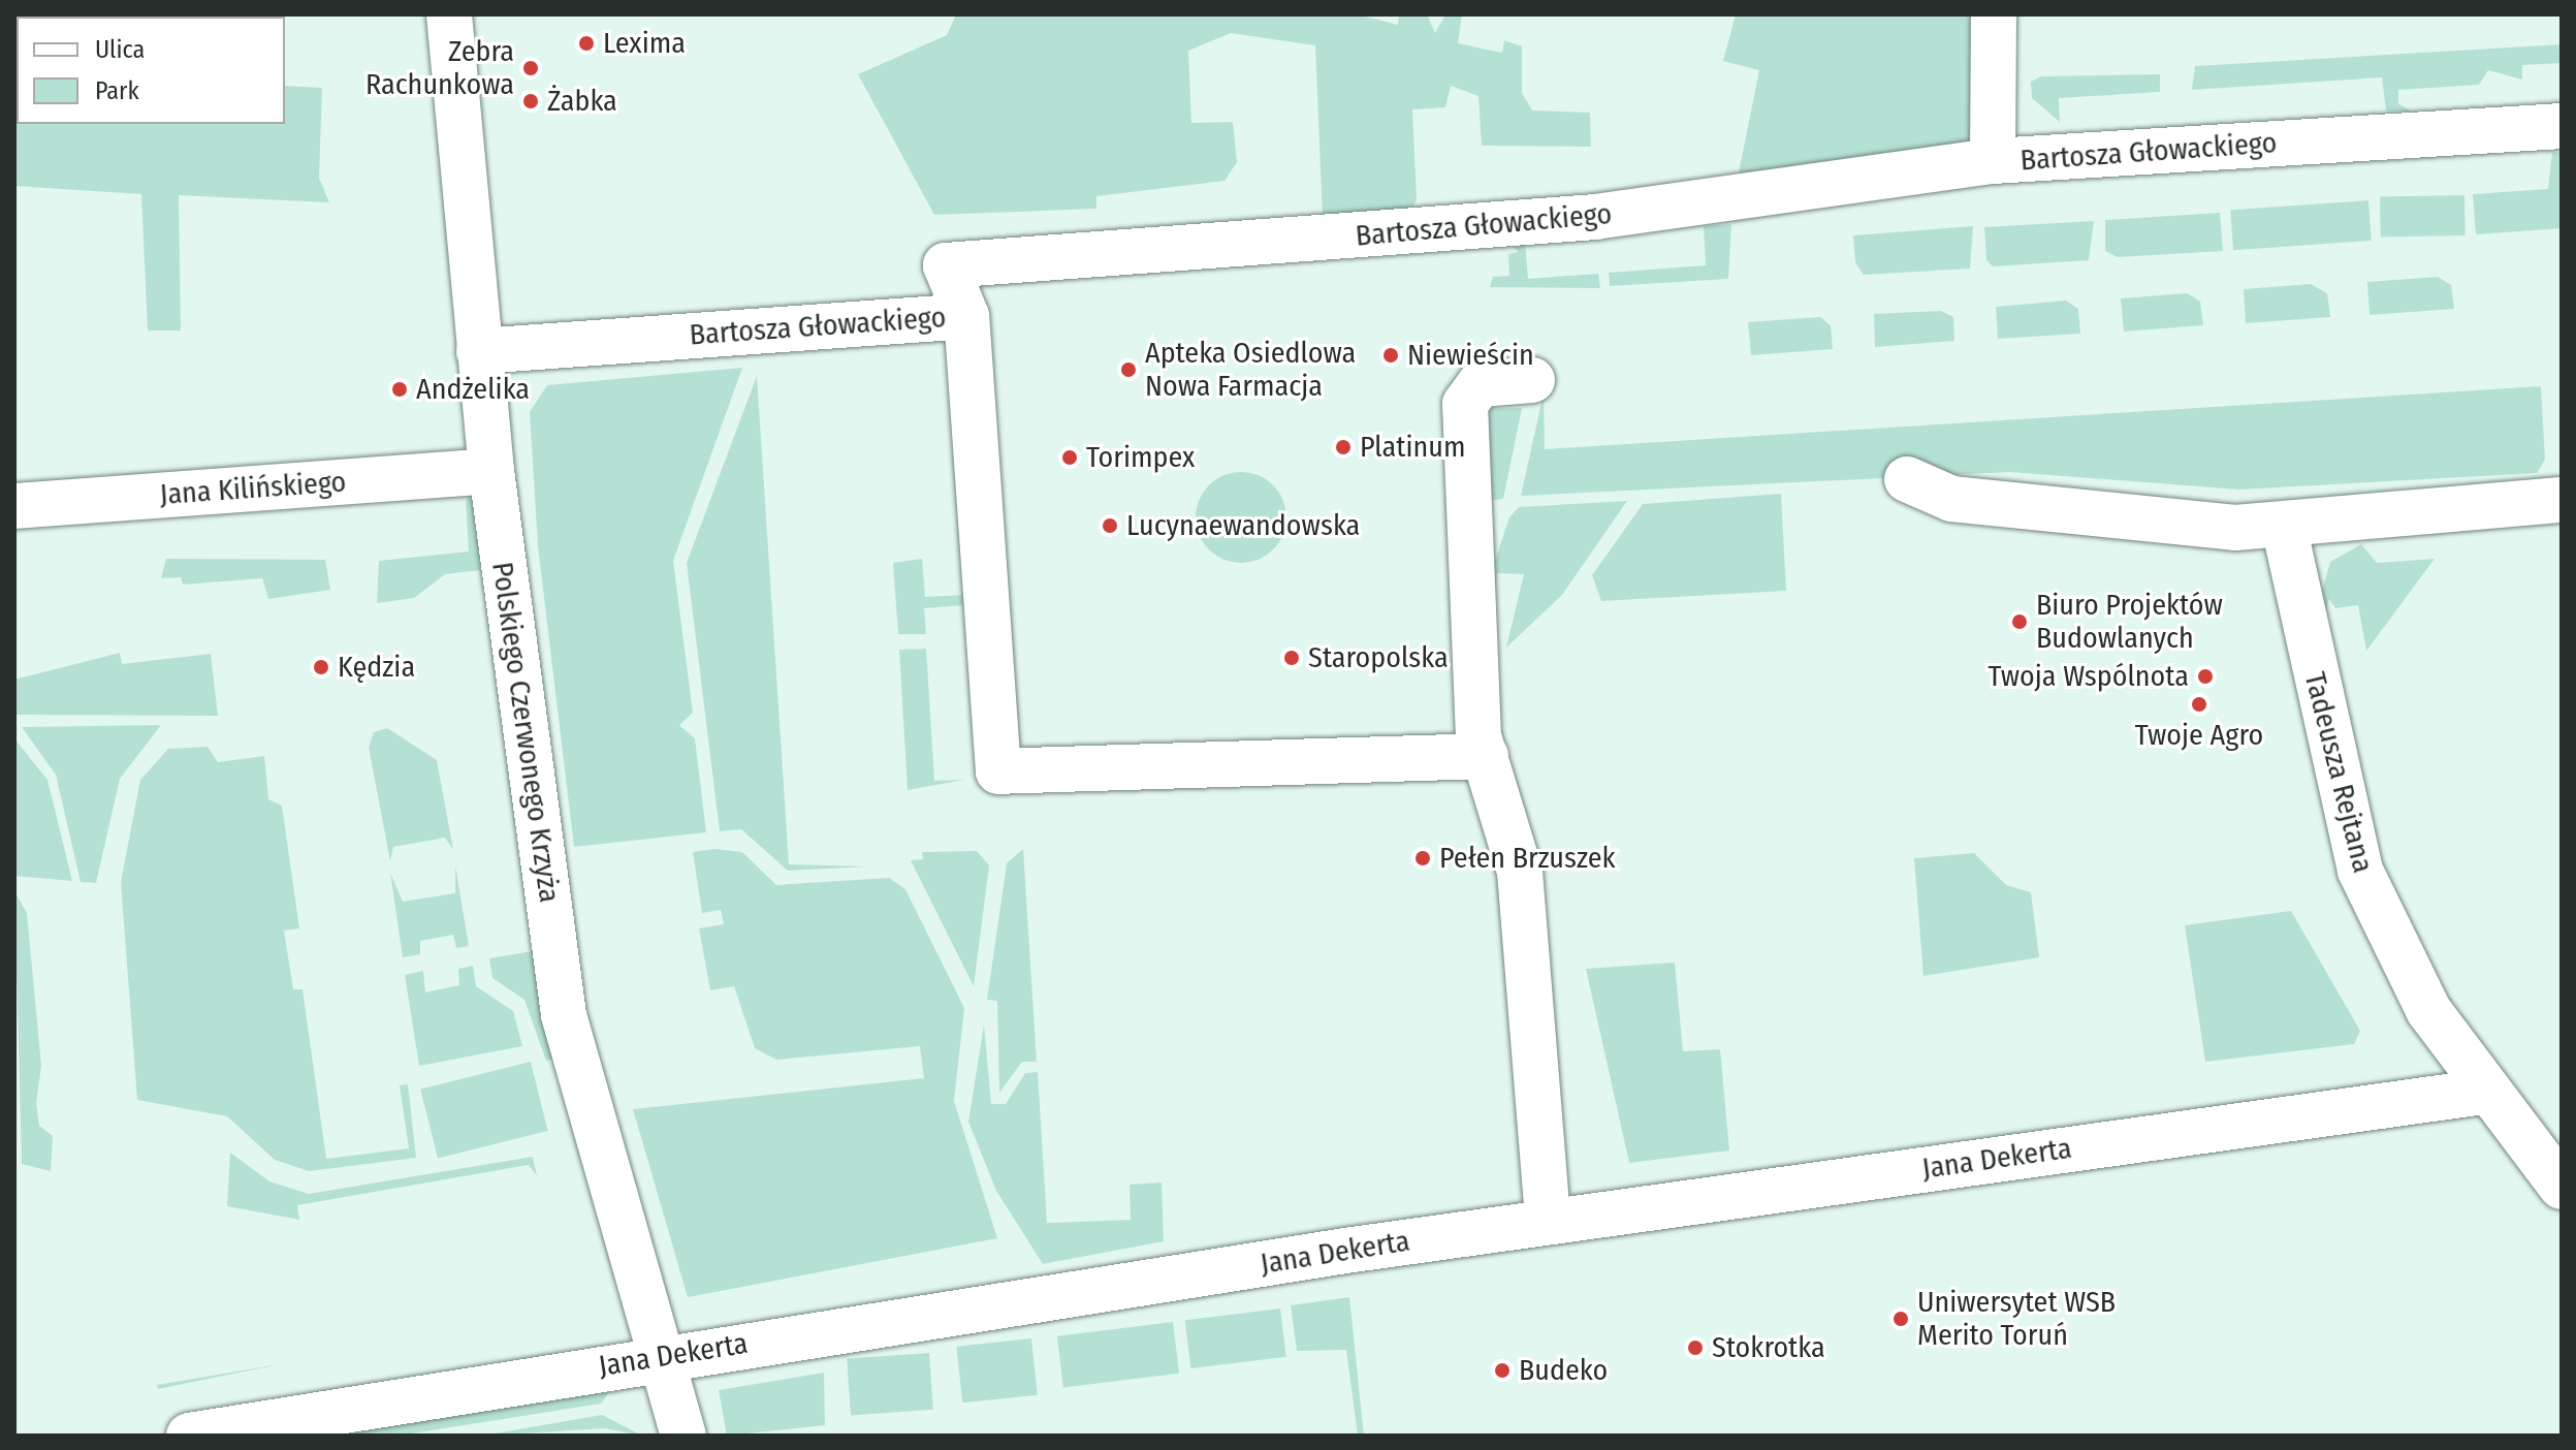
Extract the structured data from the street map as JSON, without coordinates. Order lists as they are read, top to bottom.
{
  "streets": {
    "street": [
      "Bartosza Głowackiego",
      "Jana Kilińskiego",
      "Polskiego Czerwonego Krzyża",
      "Tadeusza Rejtana",
      "Jana Dekerta"
    ]
  },
  "crossings": [
    ["Bartosza Głowackiego", "Polskiego Czerwonego Krzyża"],
    ["Jana Kilińskiego", "Polskiego Czerwonego Krzyża"],
    ["Polskiego Czerwonego Krzyża", "Jana Dekerta"],
    ["Tadeusza Rejtana", "Jana Dekerta"]
  ],
  "places": [
    "Lexima",
    "Zebra Rachunkowa",
    "Żabka",
    "Niewieścin",
    "Apteka Osiedlowa Nowa Farmacja",
    "Andżelika",
    "Platinum",
    "Torimpex",
    "Lucynaewandowska",
    "Biuro Projektów Budowlanych",
    "Staropolska",
    "Kędzia",
    "Twoja Wspólnota",
    "Twoje Agro",
    "Pełen Brzuszek",
    "Uniwersytet WSB Merito Toruń",
    "Stokrotka",
    "Budeko"
  ],
  "legend": ["Ulica", "Park"]
}
